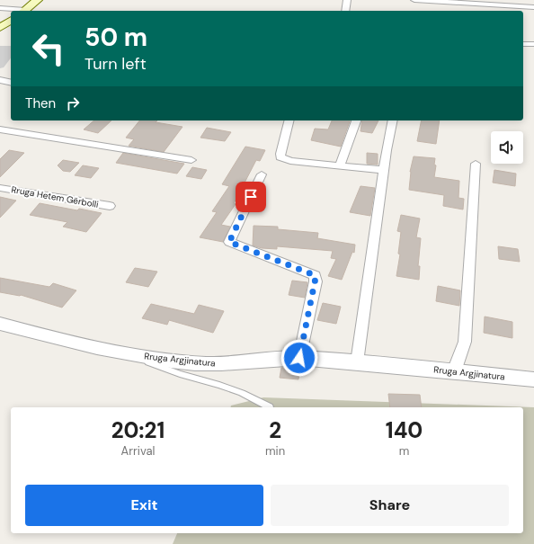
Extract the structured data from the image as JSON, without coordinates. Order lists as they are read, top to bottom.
{
  "streets": {
    "street": ["Rruga Hetem Gërbolli", "Rruga Argjinatura"]
  },
  "page": {
    "turn": ["50 m", "Turn left"],
    "then": "Then",
    "eta": [
      "20:21",
      "Arrival",
      "2",
      "min",
      "140",
      "m"
    ],
    "buttons": ["Exit", "Share"]
  }
}
